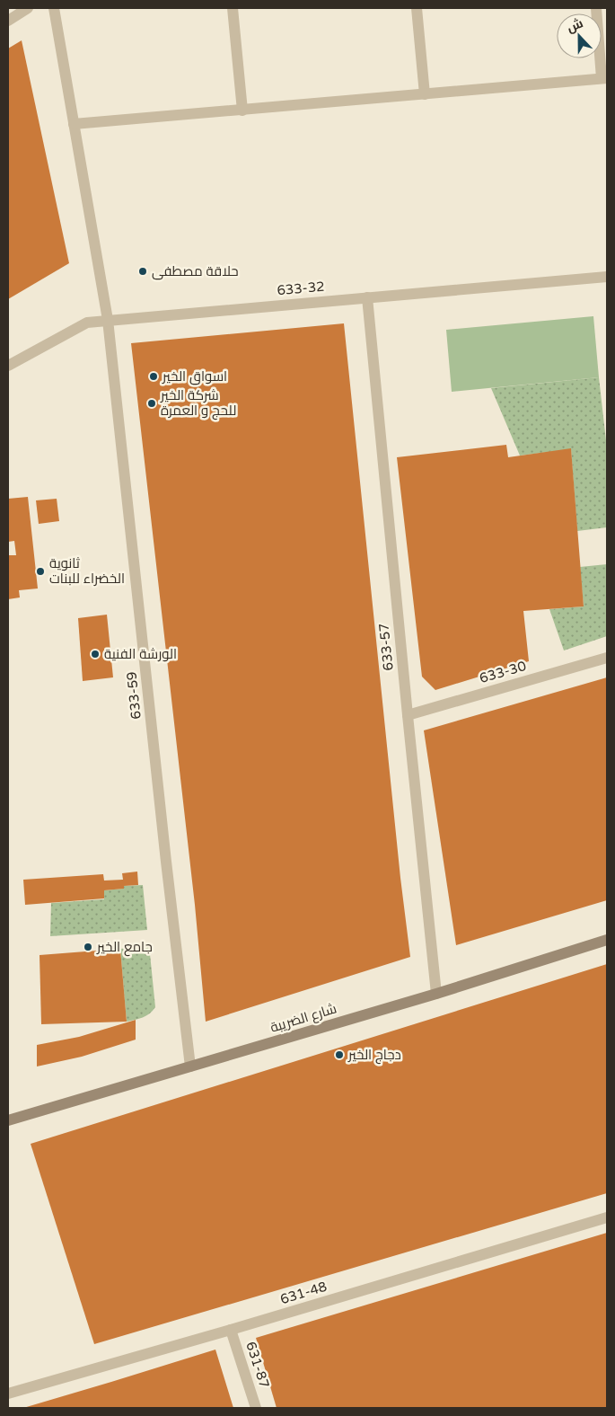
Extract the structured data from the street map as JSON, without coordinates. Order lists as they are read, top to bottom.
{
  "streets": {
    "street": [
      "633-32",
      "633-57",
      "633-30",
      "633-59",
      "شارع الضريبة",
      "631-48",
      "631-87"
    ]
  },
  "crossings": [
    ["633-32", "633-57"],
    ["633-32", "633-59"],
    ["633-57", "633-30"],
    ["633-57", "شارع الضريبة"],
    ["633-59", "شارع الضريبة"],
    ["631-48", "631-87"]
  ],
  "places": [
    "حلاقة مصطفى",
    "اسواق الخير",
    "شركة الخير للحج و العمرة",
    "ثانوية الخضراء للبنات",
    "الورشة الفنية",
    "جامع الخير",
    "دجاج الخير"
  ],
  "north": "top"
}
